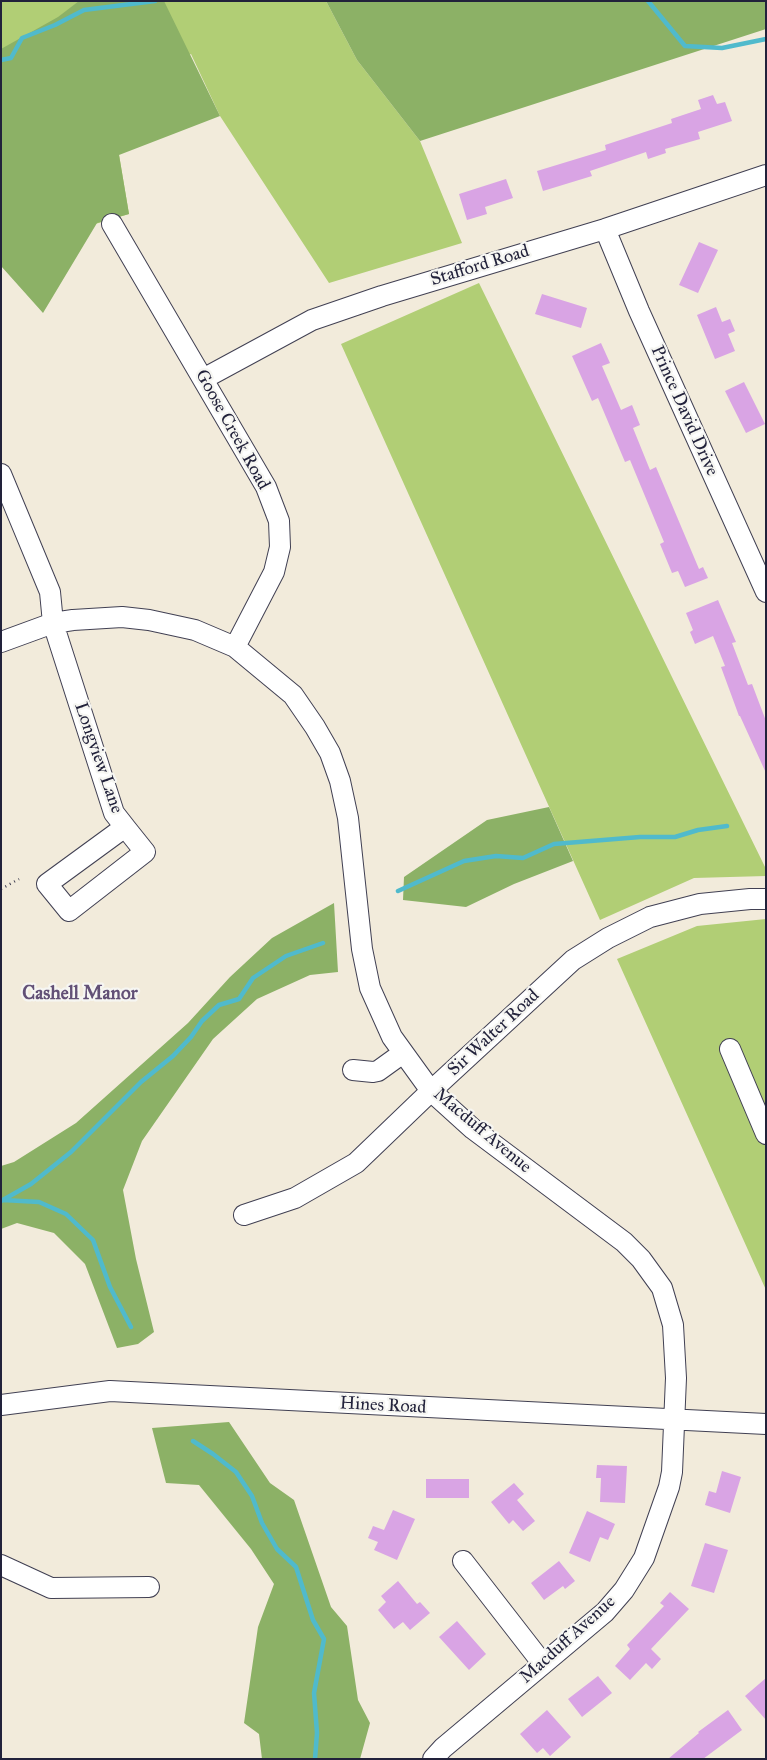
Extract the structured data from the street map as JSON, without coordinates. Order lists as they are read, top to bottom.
{
  "streets": {
    "street": [
      "Stafford Road",
      "Prince David Drive",
      "Goose Creek Road",
      "Longview Lane",
      "Sir Walter Road",
      "Macduff Avenue",
      "Hines Road"
    ]
  },
  "crossings": [
    ["Stafford Road", "Prince David Drive"],
    ["Stafford Road", "Goose Creek Road"],
    ["Goose Creek Road", "Macduff Avenue"],
    ["Longview Lane", "Macduff Avenue"],
    ["Sir Walter Road", "Macduff Avenue"],
    ["Macduff Avenue", "Hines Road"]
  ],
  "districts": ["Cashell Manor"]
}
